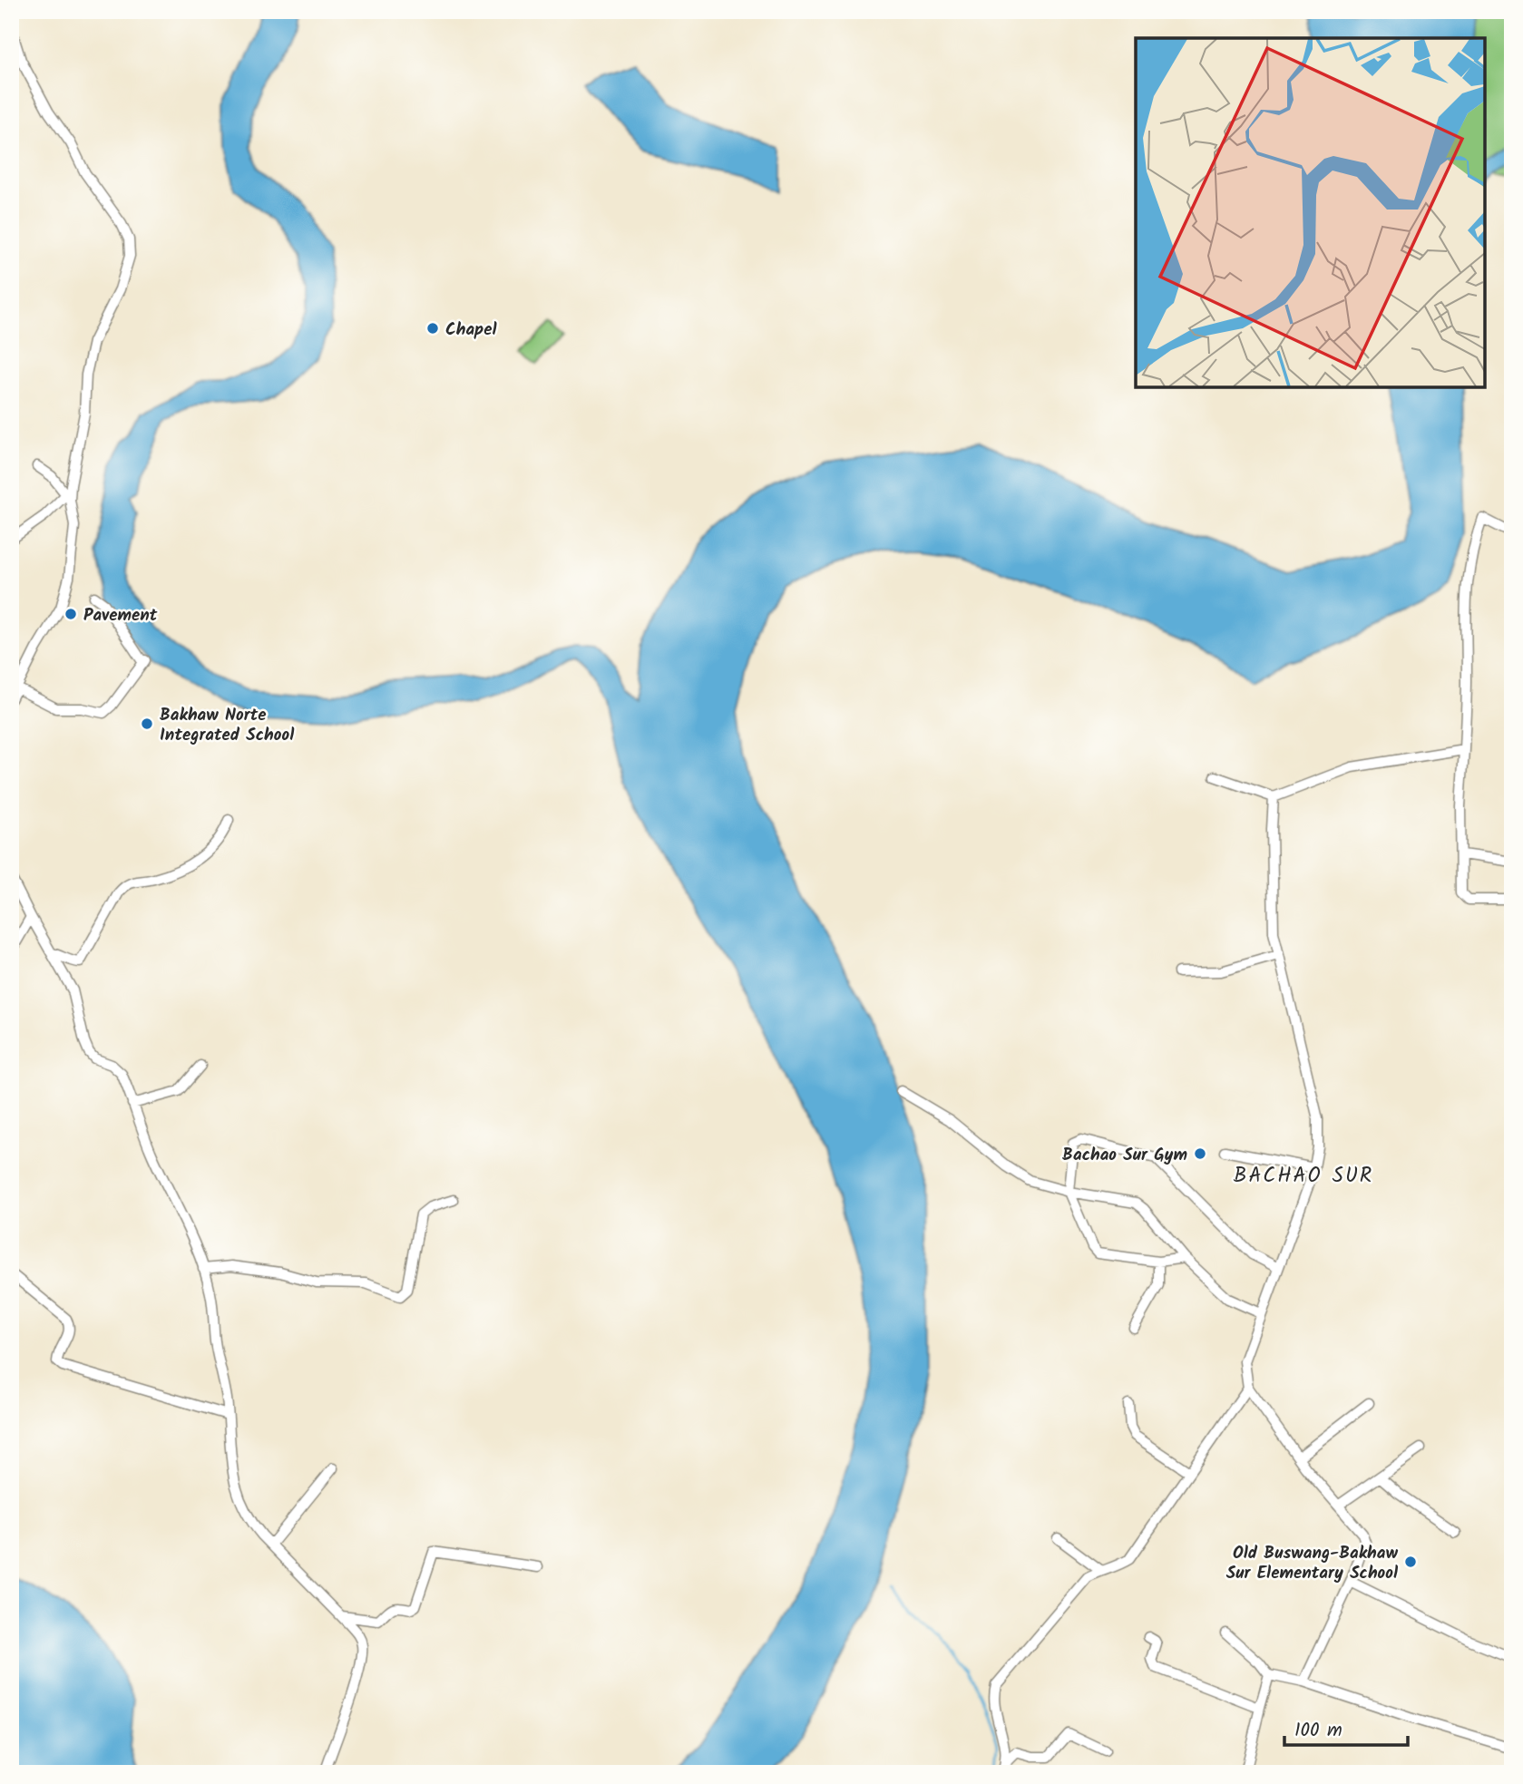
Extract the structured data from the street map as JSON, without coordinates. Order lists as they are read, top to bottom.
{
  "districts": ["BACHAO SUR"],
  "places": [
    "Chapel",
    "Pavement",
    "Bakhaw Norte Integrated School",
    "Bachao Sur Gym",
    "Old Buswang-Bakhaw Sur Elementary School"
  ],
  "scale_bar": "100 m"
}
